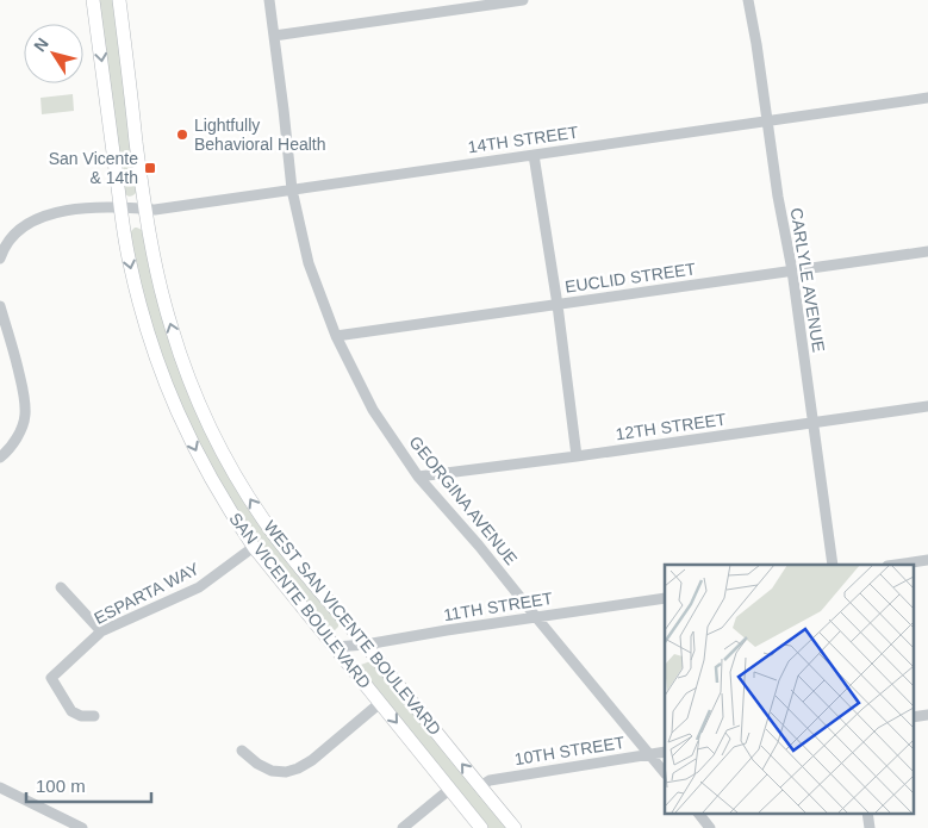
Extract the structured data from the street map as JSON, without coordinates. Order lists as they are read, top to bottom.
{
  "streets": {
    "main road": ["SAN VICENTE BOULEVARD", "WEST SAN VICENTE BOULEVARD"],
    "street": [
      "14TH STREET",
      "EUCLID STREET",
      "CARLYLE AVENUE",
      "12TH STREET",
      "GEORGINA AVENUE",
      "ESPARTA WAY",
      "11TH STREET",
      "10TH STREET"
    ]
  },
  "crossings": [
    ["14TH STREET", "CARLYLE AVENUE"],
    ["14TH STREET", "GEORGINA AVENUE"],
    ["14TH STREET", "SAN VICENTE BOULEVARD"],
    ["14TH STREET", "WEST SAN VICENTE BOULEVARD"],
    ["EUCLID STREET", "CARLYLE AVENUE"],
    ["EUCLID STREET", "GEORGINA AVENUE"],
    ["CARLYLE AVENUE", "12TH STREET"],
    ["12TH STREET", "GEORGINA AVENUE"],
    ["GEORGINA AVENUE", "11TH STREET"],
    ["GEORGINA AVENUE", "10TH STREET"],
    ["ESPARTA WAY", "SAN VICENTE BOULEVARD"],
    ["SAN VICENTE BOULEVARD", "11TH STREET"],
    ["11TH STREET", "WEST SAN VICENTE BOULEVARD"],
    ["WEST SAN VICENTE BOULEVARD", "10TH STREET"]
  ],
  "one_way": ["SAN VICENTE BOULEVARD", "WEST SAN VICENTE BOULEVARD"],
  "places": {
    "other": ["Lightfully Behavioral Health"],
    "transit": ["San Vicente & 14th"]
  },
  "scale_bar": "100 m",
  "north": "top left"
}
